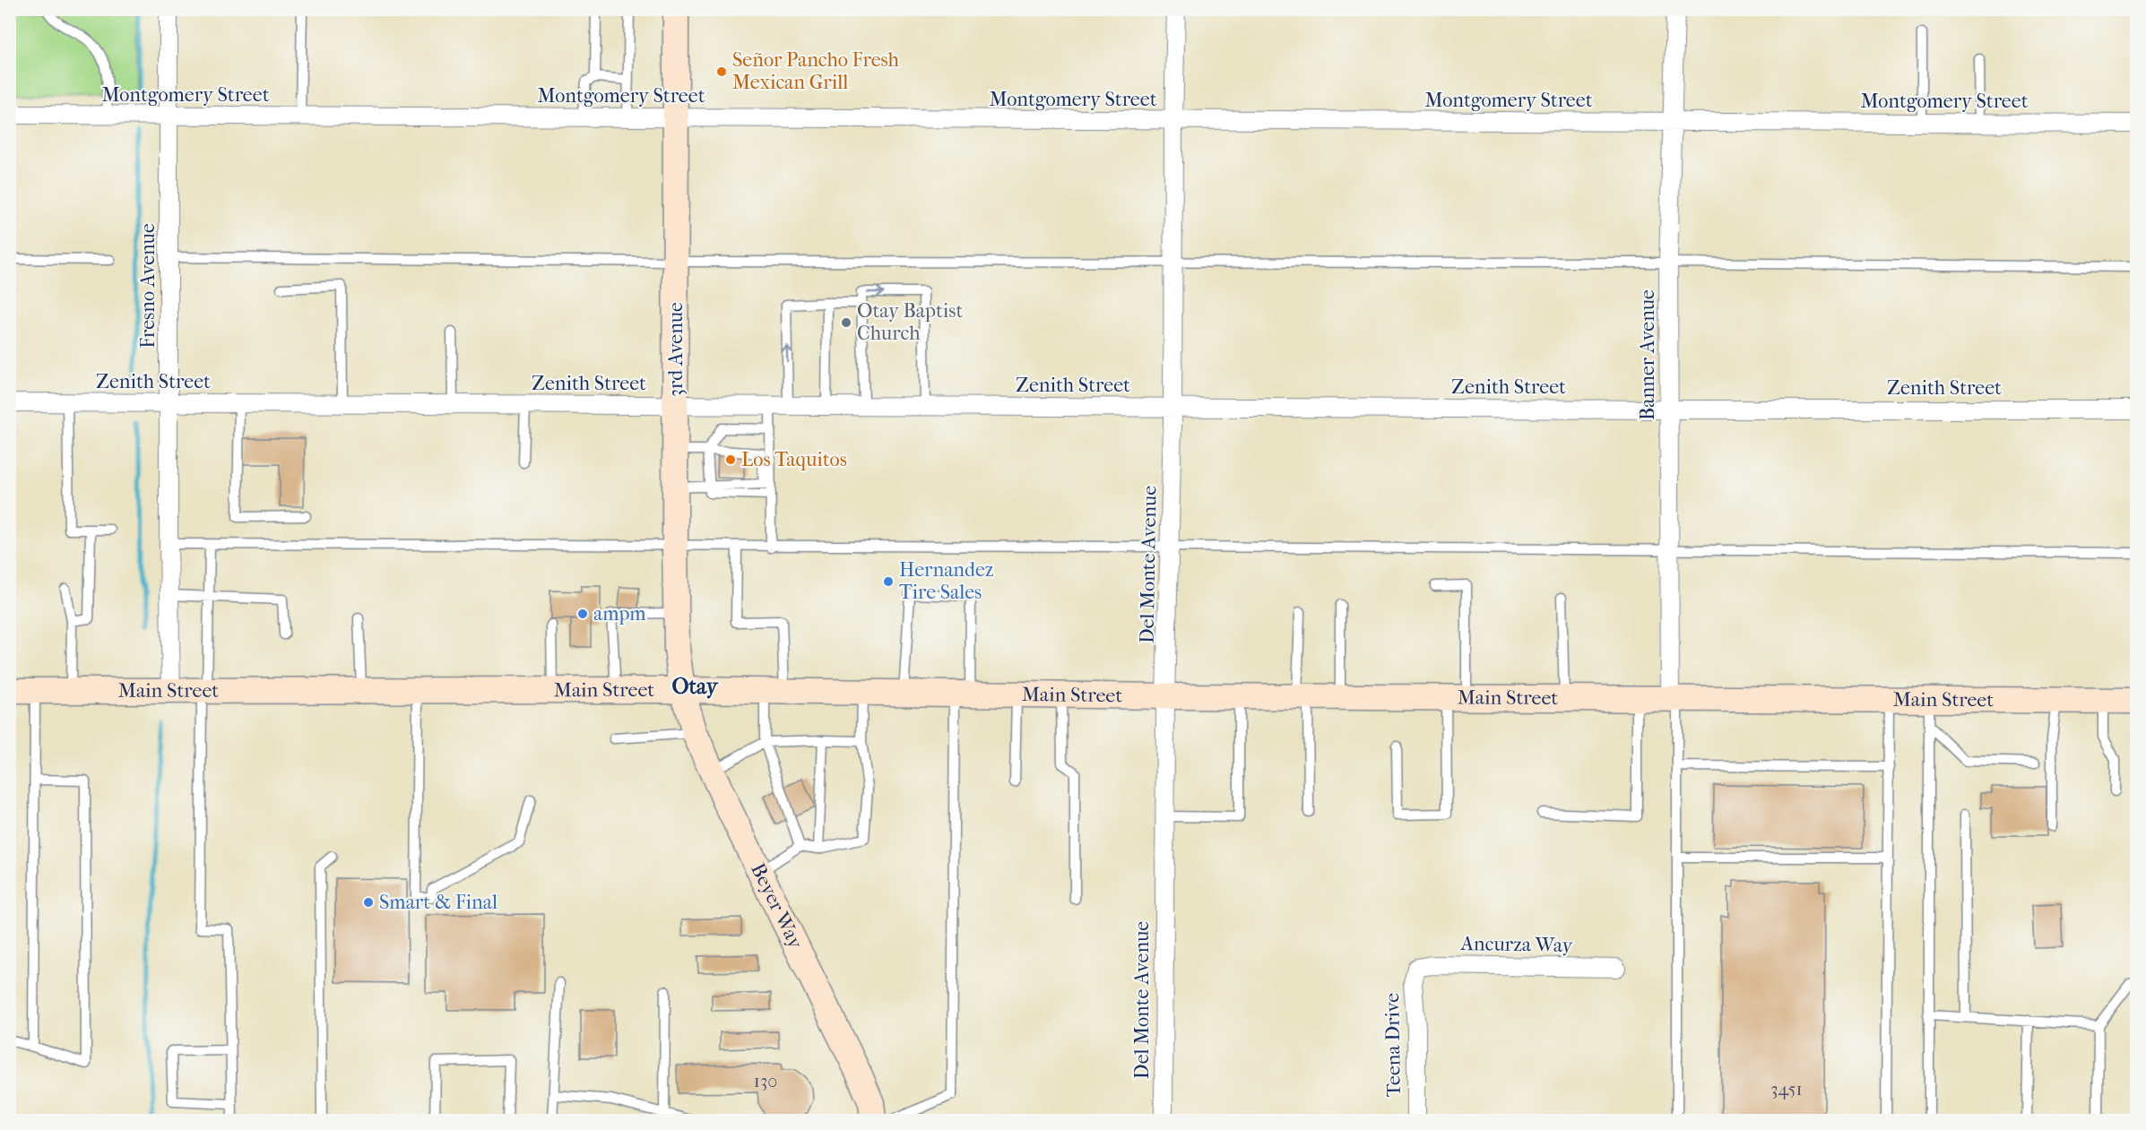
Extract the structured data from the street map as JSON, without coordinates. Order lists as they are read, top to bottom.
{
  "streets": {
    "main road": ["3rd Avenue", "Main Street", "Beyer Way"],
    "street": [
      "Montgomery Street",
      "Fresno Avenue",
      "Banner Avenue",
      "Zenith Street",
      "Del Monte Avenue",
      "Ancurza Way",
      "Teena Drive"
    ]
  },
  "crossings": [
    ["Montgomery Street", "Fresno Avenue"],
    ["Montgomery Street", "3rd Avenue"],
    ["Montgomery Street", "Banner Avenue"],
    ["Montgomery Street", "Del Monte Avenue"],
    ["Fresno Avenue", "Zenith Street"],
    ["Fresno Avenue", "Main Street"],
    ["3rd Avenue", "Zenith Street"],
    ["3rd Avenue", "Main Street"],
    ["3rd Avenue", "Beyer Way"],
    ["Banner Avenue", "Zenith Street"],
    ["Banner Avenue", "Main Street"],
    ["Zenith Street", "Del Monte Avenue"],
    ["Del Monte Avenue", "Main Street"],
    ["Main Street", "Beyer Way"],
    ["Ancurza Way", "Teena Drive"]
  ],
  "districts": ["Otay"],
  "places": [
    "Señor Pancho Fresh Mexican Grill",
    "Otay Baptist Church",
    "Los Taquitos",
    "Hernandez Tire Sales",
    "ampm",
    "Smart & Final"
  ],
  "house_numbers": ["130", "3451"]
}
